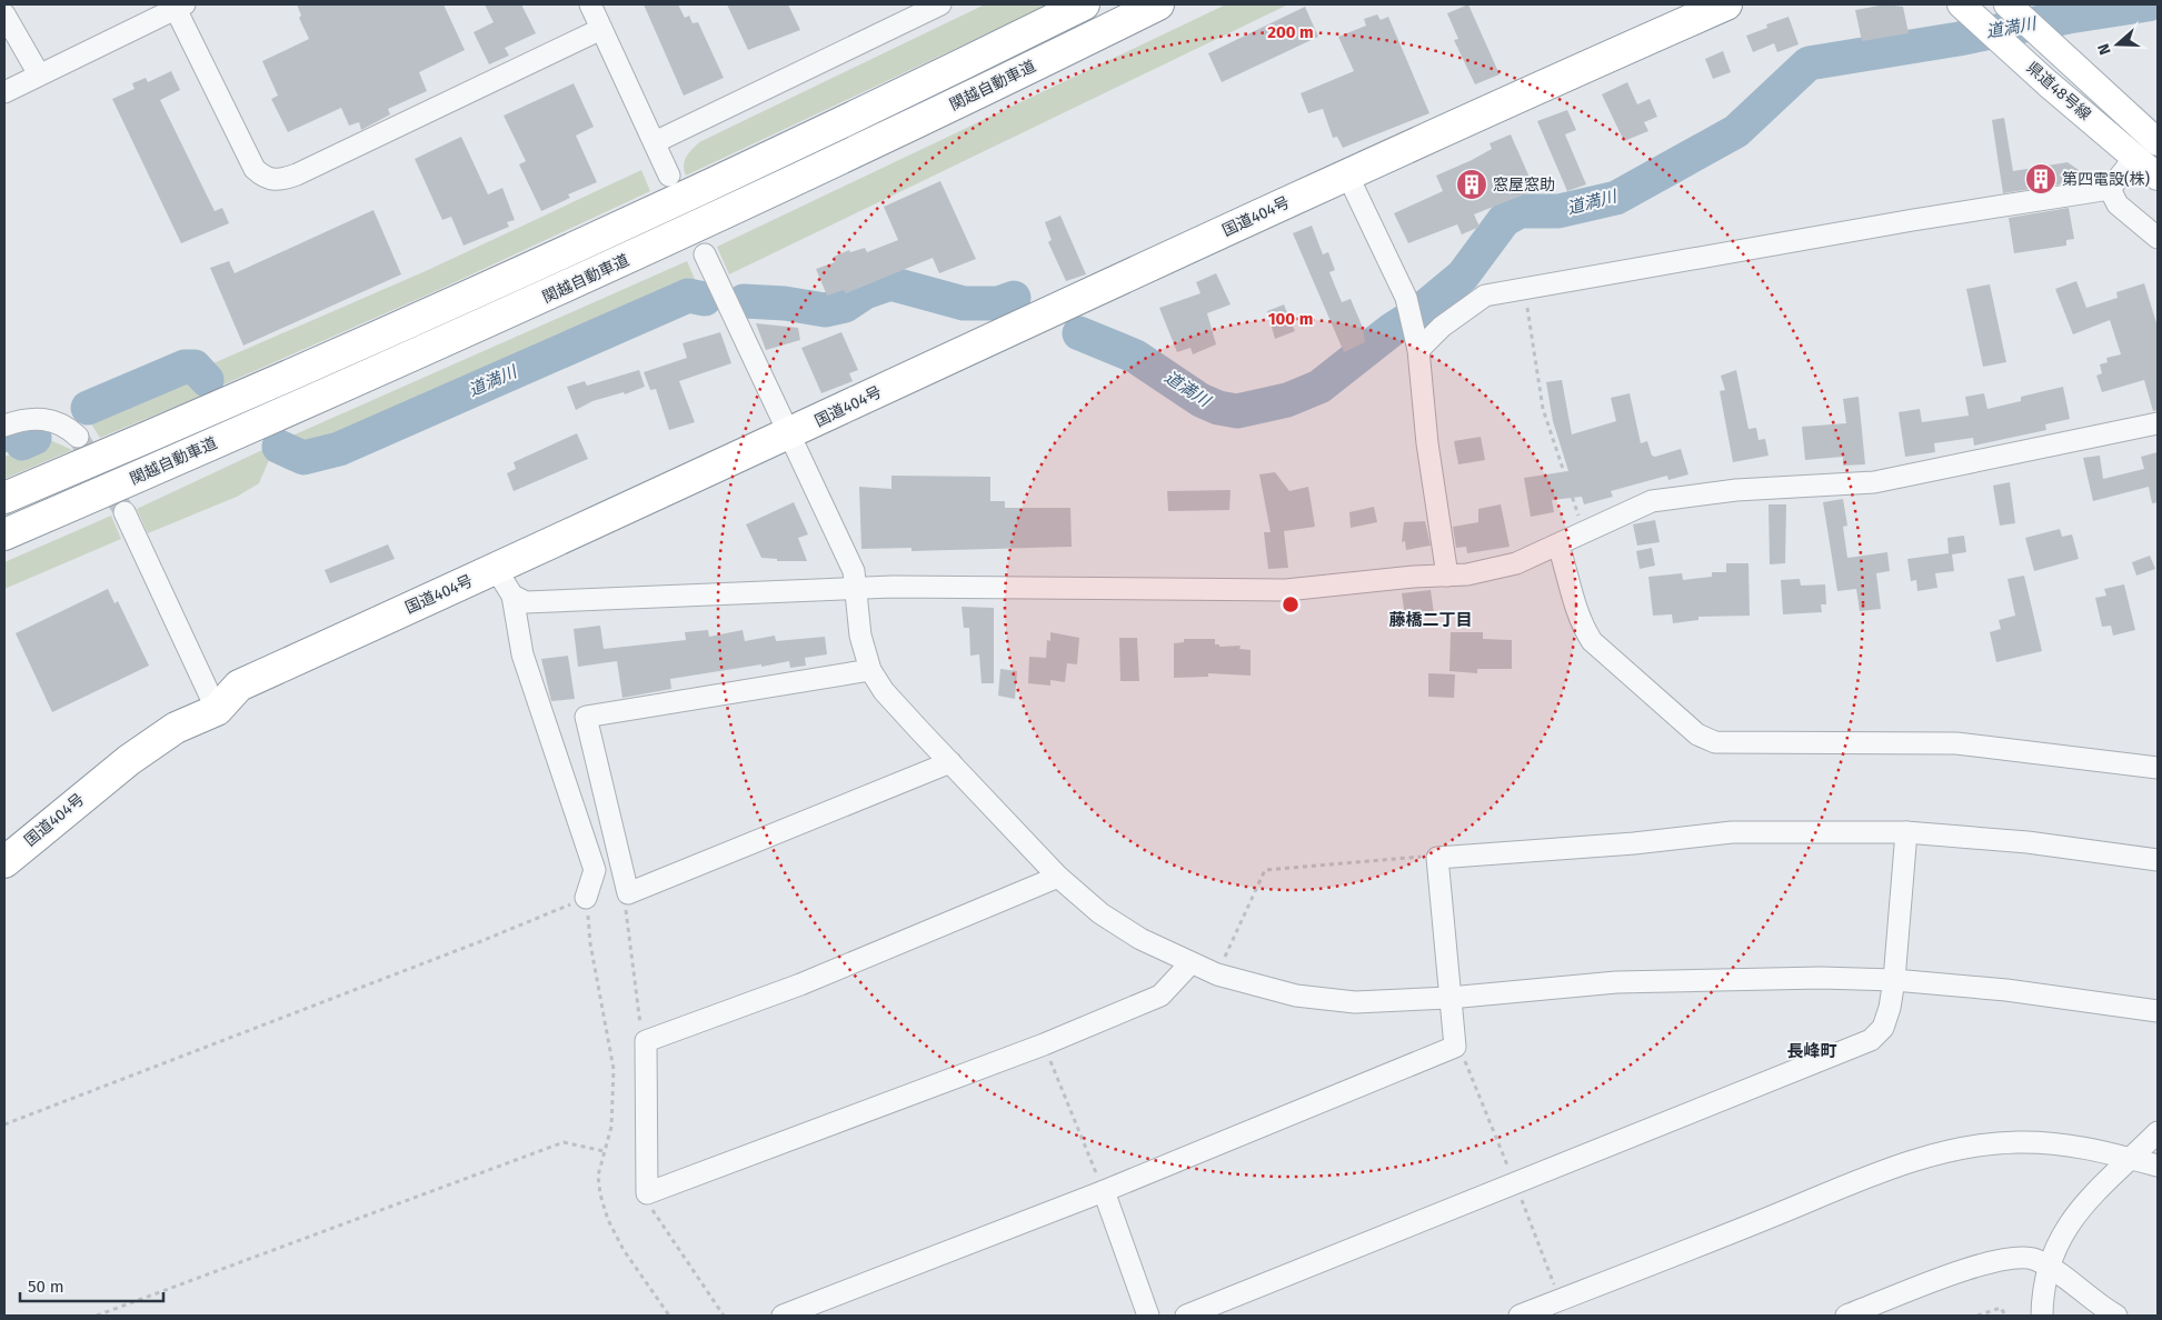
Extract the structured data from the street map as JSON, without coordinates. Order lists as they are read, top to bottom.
{
  "streets": {
    "highway": ["関越自動車道", "国道404号"],
    "main road": ["県道48号線"]
  },
  "districts": ["藤橋二丁目", "長峰町"],
  "water": ["道満川"],
  "places": {
    "building": ["第四電設(株)", "窓屋窓助"]
  },
  "scale_bar": "50 m",
  "north": "left",
  "rings": ["200 m", "100 m"]
}
